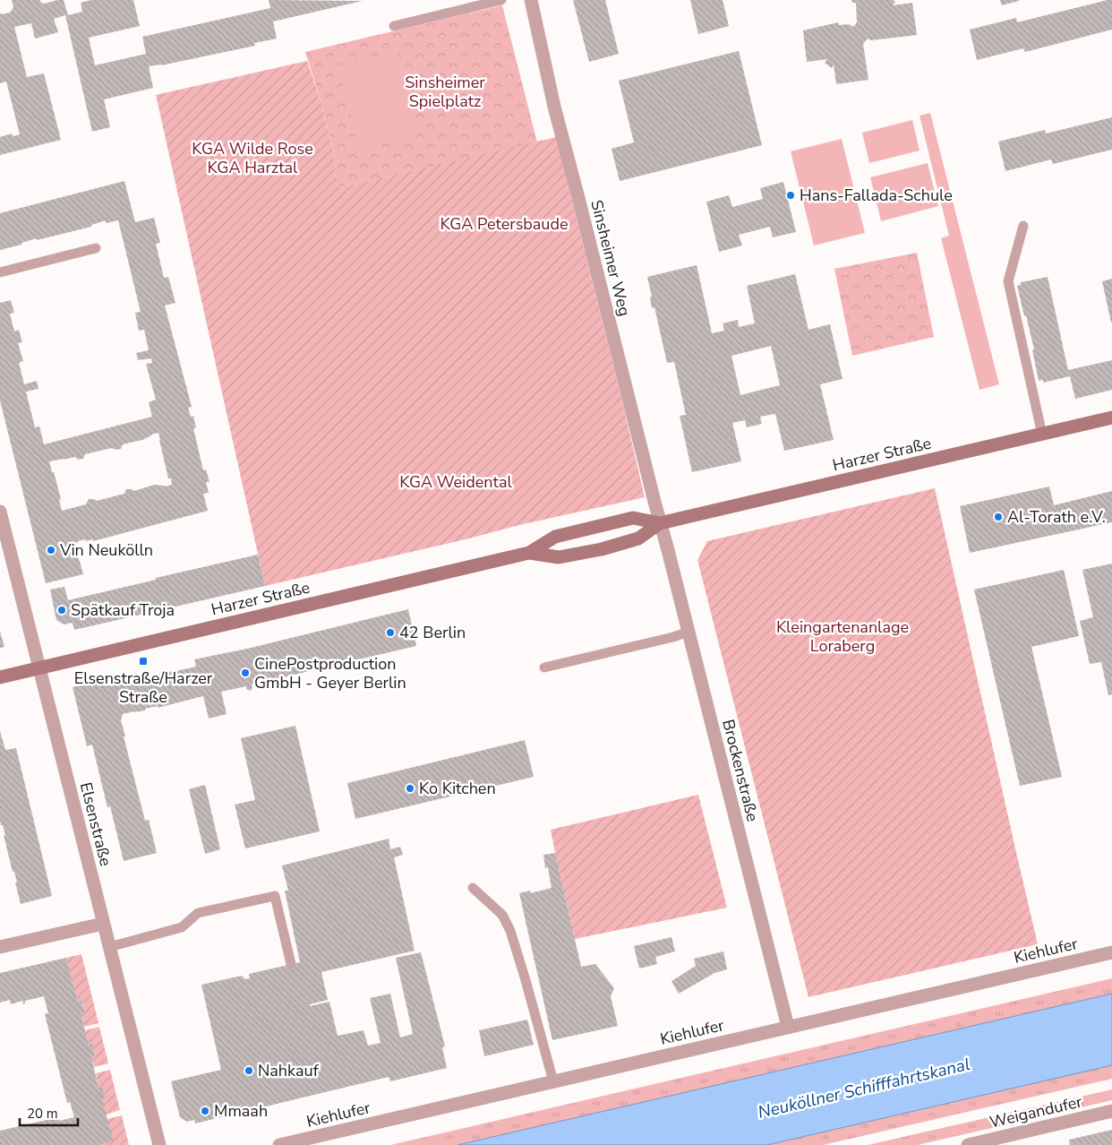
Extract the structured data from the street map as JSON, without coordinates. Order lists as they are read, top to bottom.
{
  "streets": {
    "street": [
      "Sinsheimer Weg",
      "Harzer Straße",
      "Brockenstraße",
      "Elsenstraße",
      "Kiehlufer",
      "Weigandufer"
    ]
  },
  "crossings": [
    ["Sinsheimer Weg", "Harzer Straße"],
    ["Sinsheimer Weg", "Brockenstraße"],
    ["Harzer Straße", "Brockenstraße"],
    ["Harzer Straße", "Elsenstraße"],
    ["Brockenstraße", "Kiehlufer"]
  ],
  "water": ["Neuköllner Schifffahrtskanal"],
  "parks": [
    "Sinsheimer Spielplatz",
    "KGA Wilde Rose KGA Harztal",
    "KGA Petersbaude",
    "KGA Weidental",
    "Kleingartenanlage Loraberg"
  ],
  "places": {
    "other": [
      "Hans-Fallada-Schule",
      "Al-Torath e.V.",
      "Vin Neukölln",
      "Spätkauf Troja",
      "42 Berlin",
      "CinePostproduction GmbH - Geyer Berlin",
      "Ko Kitchen",
      "Nahkauf",
      "Mmaah"
    ],
    "transit": ["Elsenstraße/Harzer Straße"]
  },
  "scale_bar": "20 m"
}
